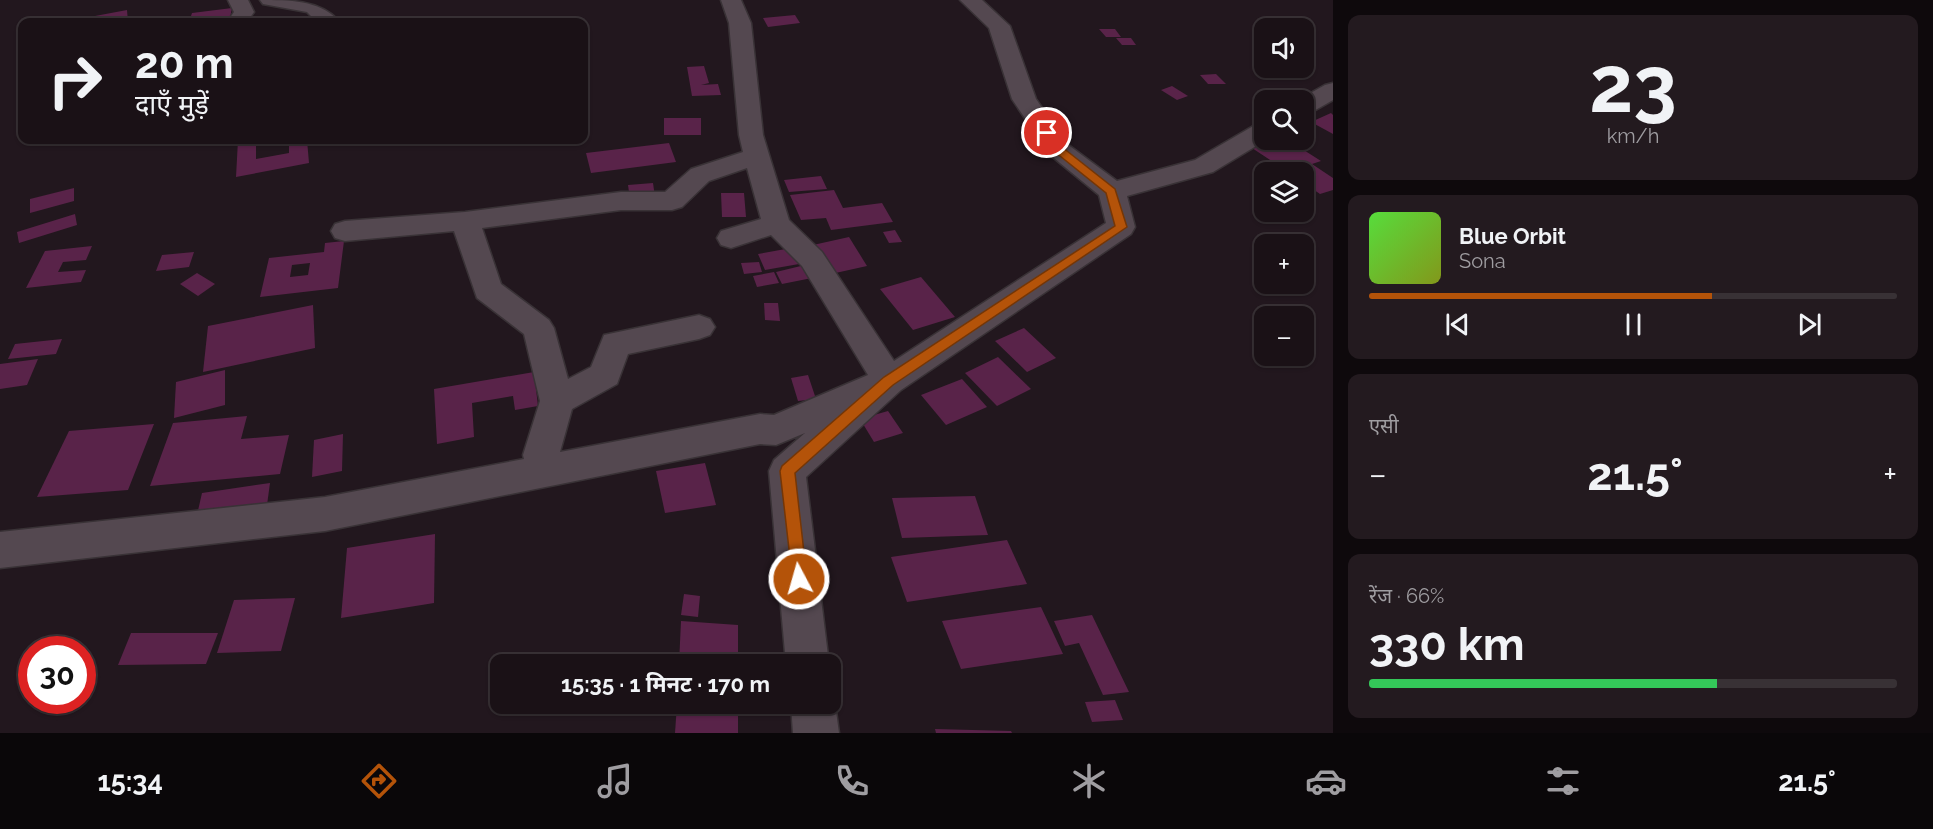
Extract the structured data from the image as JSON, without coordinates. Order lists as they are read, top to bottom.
{
  "page": {
    "tile": [
      ["23", "km/h"],
      "एसी",
      ["रेंज · 66%", "330 km"]
    ],
    "map_buttons": ["+", "−"],
    "turn": ["20 m", "दाएँ मुड़ें"],
    "song": ["Blue Orbit", "Sona"],
    "heat": ["−", "21.5°", "+"],
    "limit": "30",
    "trip": "15:35 · 1 मिनट · 170 m",
    "tabs": ["15:34", "21.5°"]
  }
}
